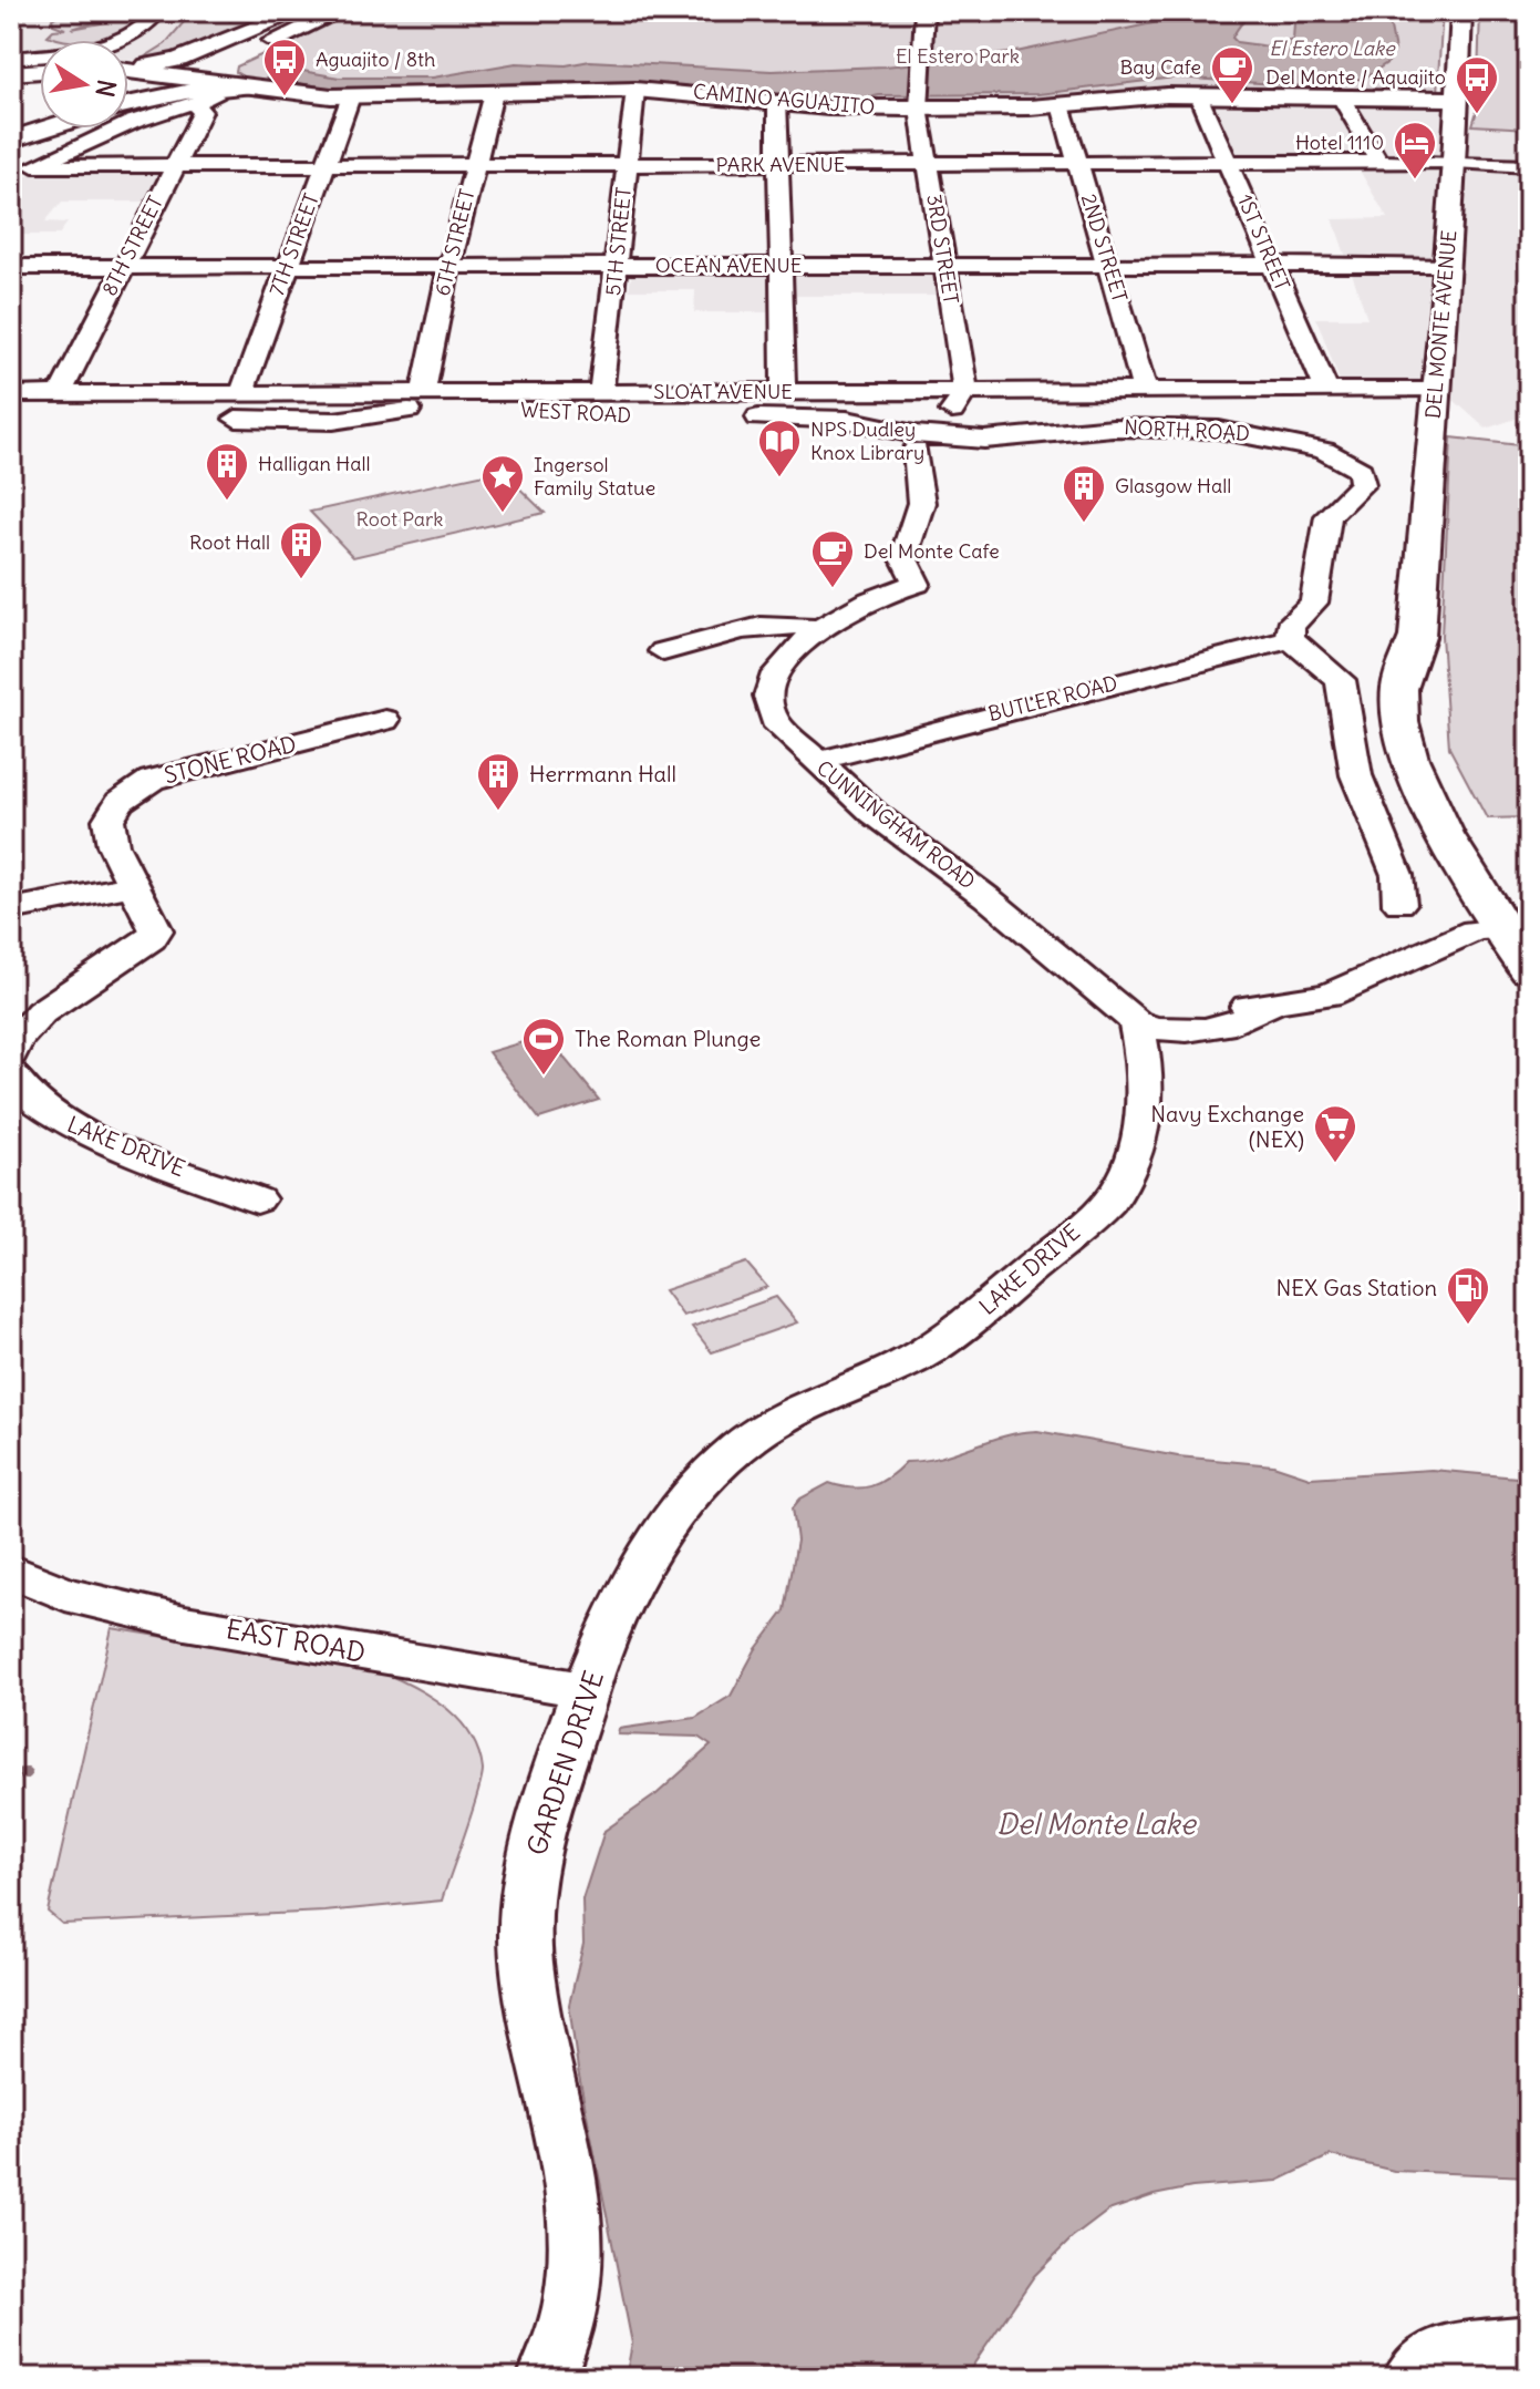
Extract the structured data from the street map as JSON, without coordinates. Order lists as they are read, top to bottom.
{
  "streets": {
    "main road": ["CAMINO AGUAJITO", "DEL MONTE AVENUE"],
    "street": [
      "PARK AVENUE",
      "5TH STREET",
      "6TH STREET",
      "1ST STREET",
      "7TH STREET",
      "8TH STREET",
      "2ND STREET",
      "3RD STREET",
      "OCEAN AVENUE",
      "SLOAT AVENUE",
      "WEST ROAD",
      "NORTH ROAD",
      "BUTLER ROAD",
      "STONE ROAD",
      "CUNNINGHAM ROAD",
      "LAKE DRIVE",
      "EAST ROAD",
      "GARDEN DRIVE"
    ]
  },
  "crossings": [
    ["CAMINO AGUAJITO", "5TH STREET"],
    ["CAMINO AGUAJITO", "6TH STREET"],
    ["CAMINO AGUAJITO", "1ST STREET"],
    ["CAMINO AGUAJITO", "7TH STREET"],
    ["CAMINO AGUAJITO", "2ND STREET"],
    ["CAMINO AGUAJITO", "3RD STREET"],
    ["CAMINO AGUAJITO", "DEL MONTE AVENUE"],
    ["PARK AVENUE", "5TH STREET"],
    ["PARK AVENUE", "6TH STREET"],
    ["PARK AVENUE", "1ST STREET"],
    ["PARK AVENUE", "7TH STREET"],
    ["PARK AVENUE", "8TH STREET"],
    ["PARK AVENUE", "2ND STREET"],
    ["PARK AVENUE", "3RD STREET"],
    ["PARK AVENUE", "DEL MONTE AVENUE"],
    ["5TH STREET", "OCEAN AVENUE"],
    ["5TH STREET", "SLOAT AVENUE"],
    ["6TH STREET", "OCEAN AVENUE"],
    ["6TH STREET", "SLOAT AVENUE"],
    ["1ST STREET", "OCEAN AVENUE"],
    ["1ST STREET", "SLOAT AVENUE"],
    ["7TH STREET", "OCEAN AVENUE"],
    ["7TH STREET", "SLOAT AVENUE"],
    ["8TH STREET", "OCEAN AVENUE"],
    ["8TH STREET", "SLOAT AVENUE"],
    ["2ND STREET", "OCEAN AVENUE"],
    ["2ND STREET", "SLOAT AVENUE"],
    ["3RD STREET", "OCEAN AVENUE"],
    ["3RD STREET", "SLOAT AVENUE"],
    ["OCEAN AVENUE", "DEL MONTE AVENUE"],
    ["DEL MONTE AVENUE", "SLOAT AVENUE"],
    ["DEL MONTE AVENUE", "CUNNINGHAM ROAD"],
    ["NORTH ROAD", "BUTLER ROAD"],
    ["NORTH ROAD", "CUNNINGHAM ROAD"],
    ["BUTLER ROAD", "CUNNINGHAM ROAD"],
    ["CUNNINGHAM ROAD", "LAKE DRIVE"],
    ["LAKE DRIVE", "GARDEN DRIVE"],
    ["EAST ROAD", "GARDEN DRIVE"]
  ],
  "water": ["El Estero Lake", "Del Monte Lake"],
  "parks": ["El Estero Park", "Root Park"],
  "places": {
    "bus stop": ["Aguajito / 8th", "Del Monte / Aquajito"],
    "cafe": ["Bay Cafe", "Del Monte Cafe"],
    "hotel": ["Hotel 1110"],
    "library": ["NPS Dudley Knox Library"],
    "building": [
      "Halligan Hall",
      "Glasgow Hall",
      "Root Hall",
      "Herrmann Hall"
    ],
    "place": ["Ingersol Family Statue"],
    "sports": ["The Roman Plunge"],
    "supermarket": ["Navy Exchange (NEX)"],
    "fuel station": ["NEX Gas Station"]
  },
  "north": "right"
}
